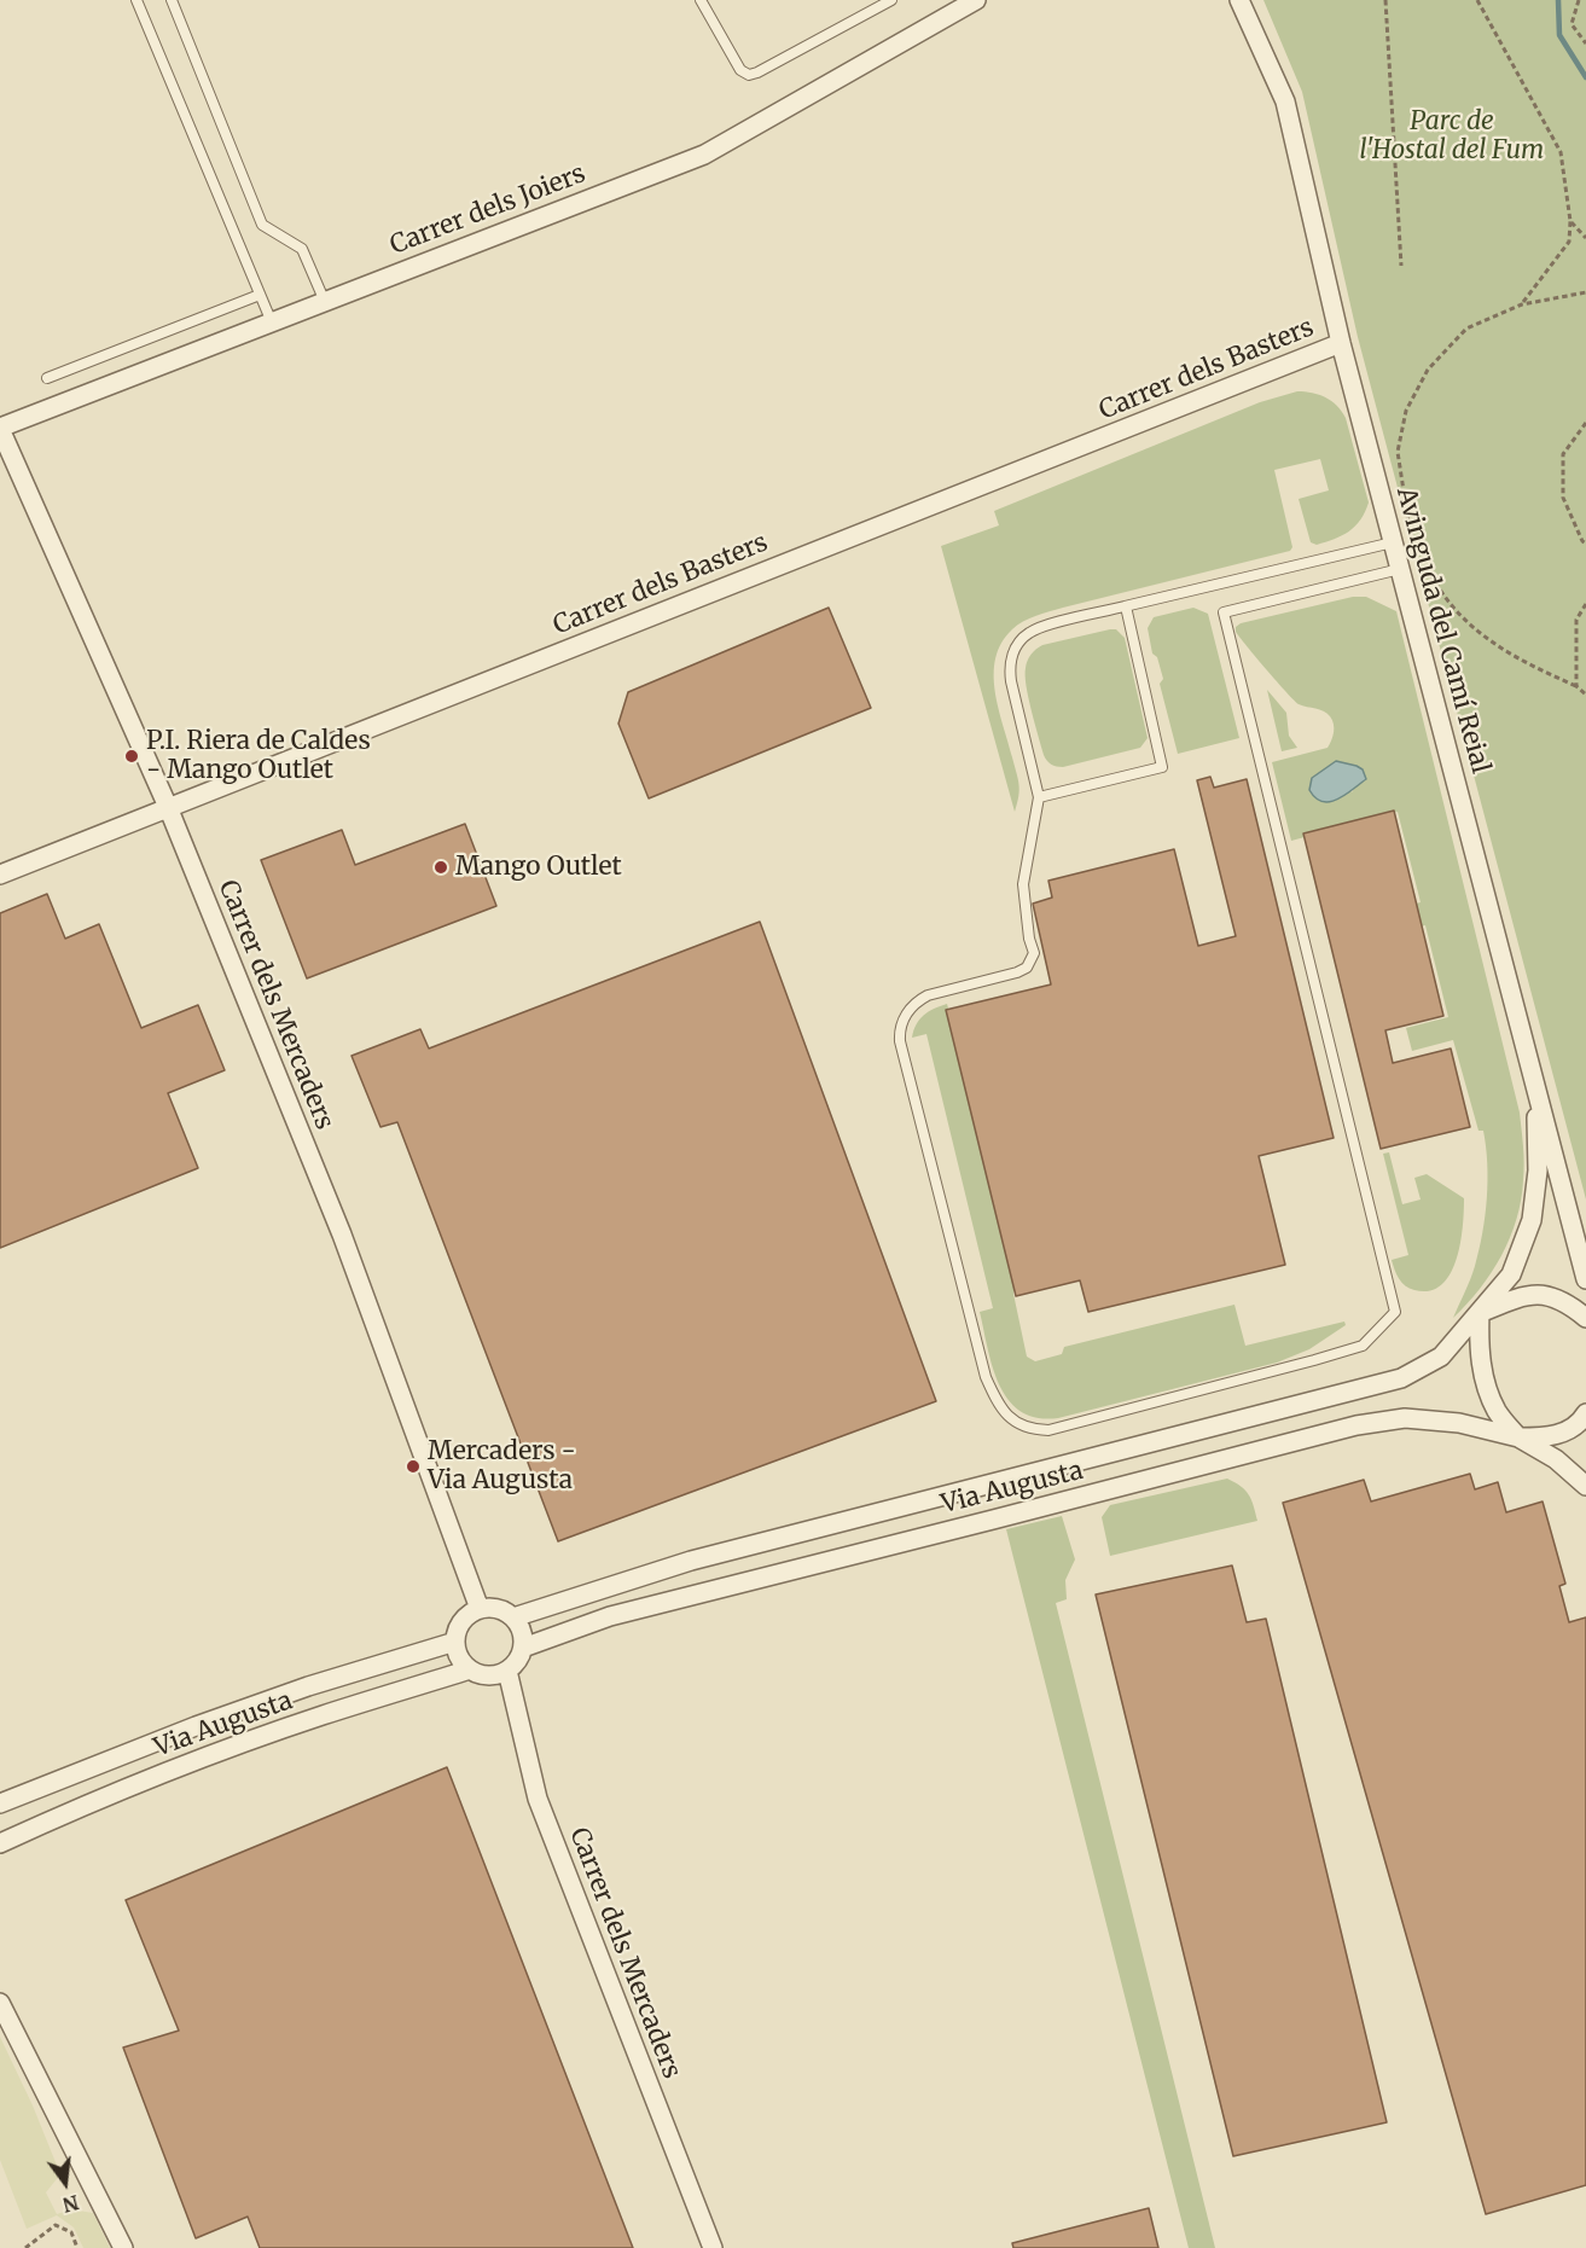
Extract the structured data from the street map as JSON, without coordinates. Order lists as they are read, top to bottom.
{
  "streets": {
    "street": [
      "Carrer dels Joiers",
      "Carrer dels Basters",
      "Avinguda del Camí Reial",
      "Carrer dels Mercaders",
      "Via Augusta"
    ]
  },
  "crossings": [
    ["Carrer dels Joiers", "Carrer dels Mercaders"],
    ["Carrer dels Basters", "Avinguda del Camí Reial"],
    ["Carrer dels Basters", "Carrer dels Mercaders"],
    ["Avinguda del Camí Reial", "Via Augusta"],
    ["Carrer dels Mercaders", "Via Augusta"]
  ],
  "parks": ["Parc de l'Hostal del Fum"],
  "places": ["P.I. Riera de Caldes - Mango Outlet", "Mango Outlet", "Mercaders - Via Augusta"],
  "north": "bottom"
}
